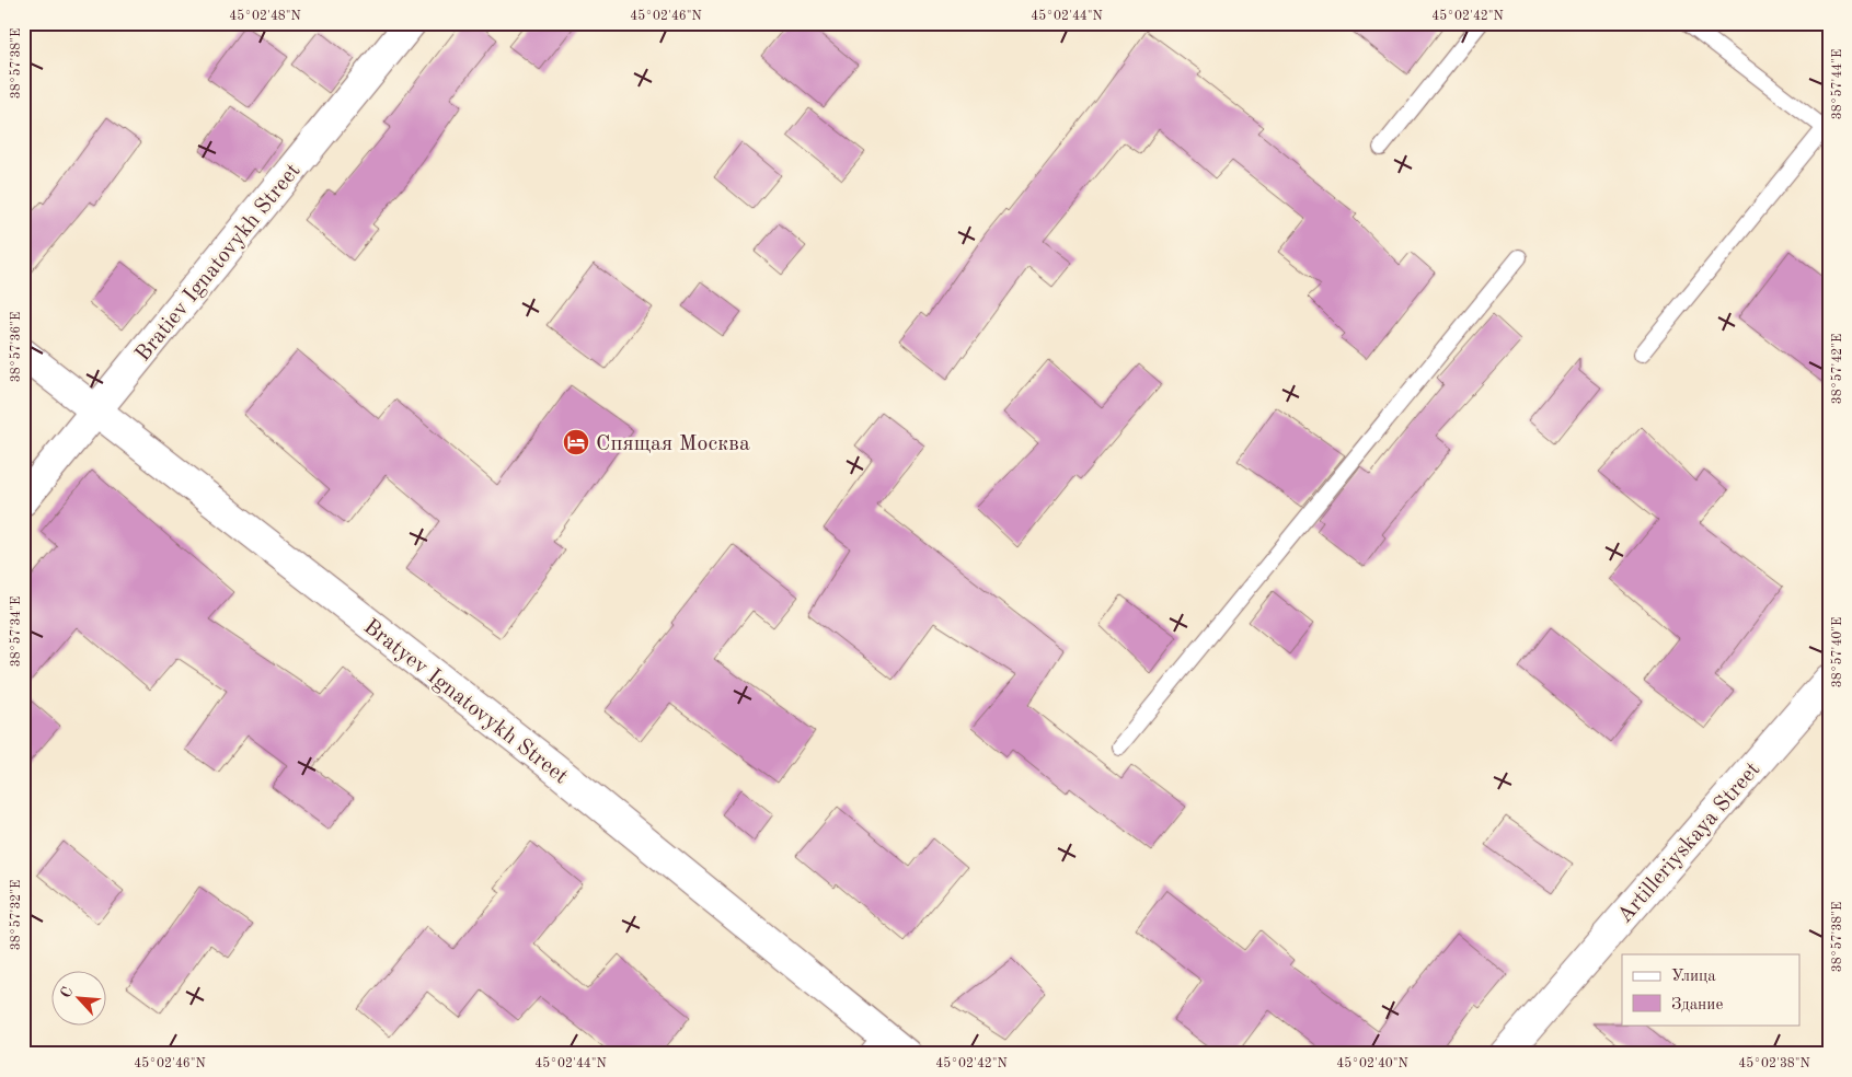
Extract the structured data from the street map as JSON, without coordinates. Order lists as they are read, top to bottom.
{
  "streets": {
    "street": ["Bratiev Ignatovykh Street", "Bratyev Ignatovykh Street", "Artilleriyskaya Street"]
  },
  "crossings": [
    ["Bratiev Ignatovykh Street", "Bratyev Ignatovykh Street"]
  ],
  "places": {
    "hotel": ["Спящая Москва"]
  },
  "legend": ["Улица", "Здание"],
  "north": "top left",
  "coordinates": [
    "45°02'48\"N",
    "45°02'46\"N",
    "45°02'44\"N",
    "45°02'42\"N",
    "38°57'38\"E",
    "38°57'44\"E",
    "38°57'36\"E",
    "38°57'42\"E",
    "38°57'34\"E",
    "38°57'40\"E",
    "38°57'32\"E",
    "45°02'40\"N",
    "45°02'38\"N"
  ]
}
